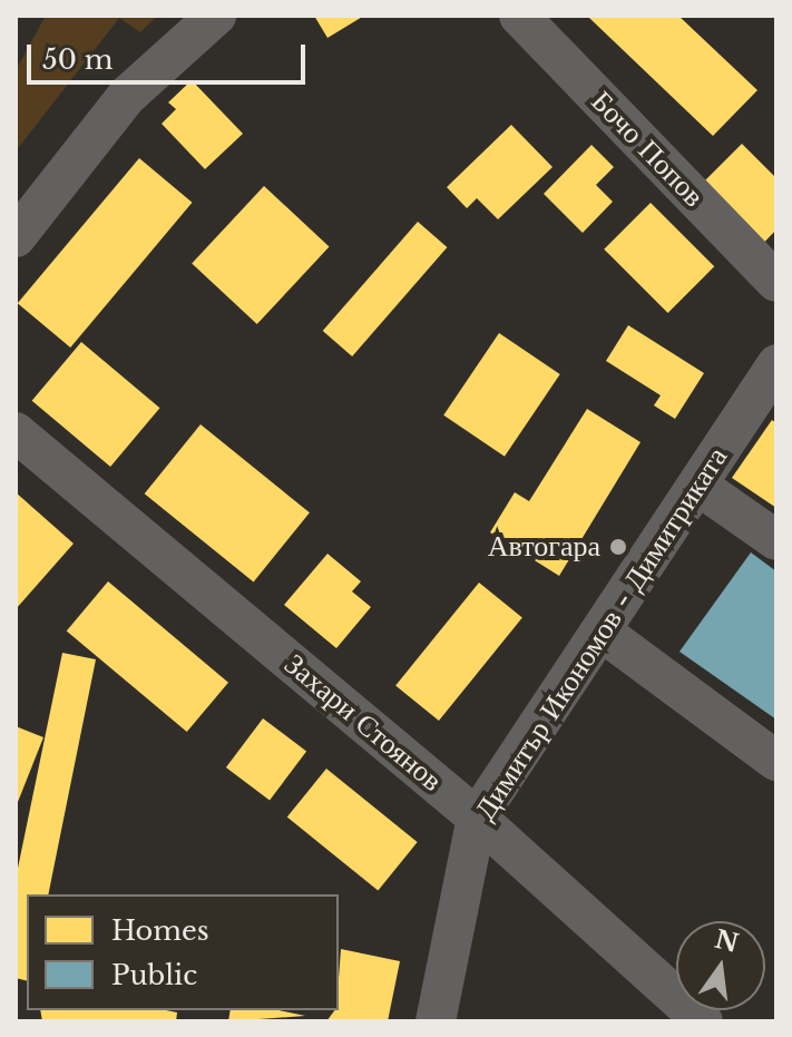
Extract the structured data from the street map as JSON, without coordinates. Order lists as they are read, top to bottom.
{
  "streets": {
    "street": ["Бочо Попов", "Димитър Икономов - Димитриката", "Захари Стоянов"]
  },
  "crossings": [
    ["Димитър Икономов - Димитриката", "Захари Стоянов"]
  ],
  "places": ["Автогара"],
  "legend": ["Homes", "Public"],
  "scale_bar": "50 m",
  "north": "top"
}
